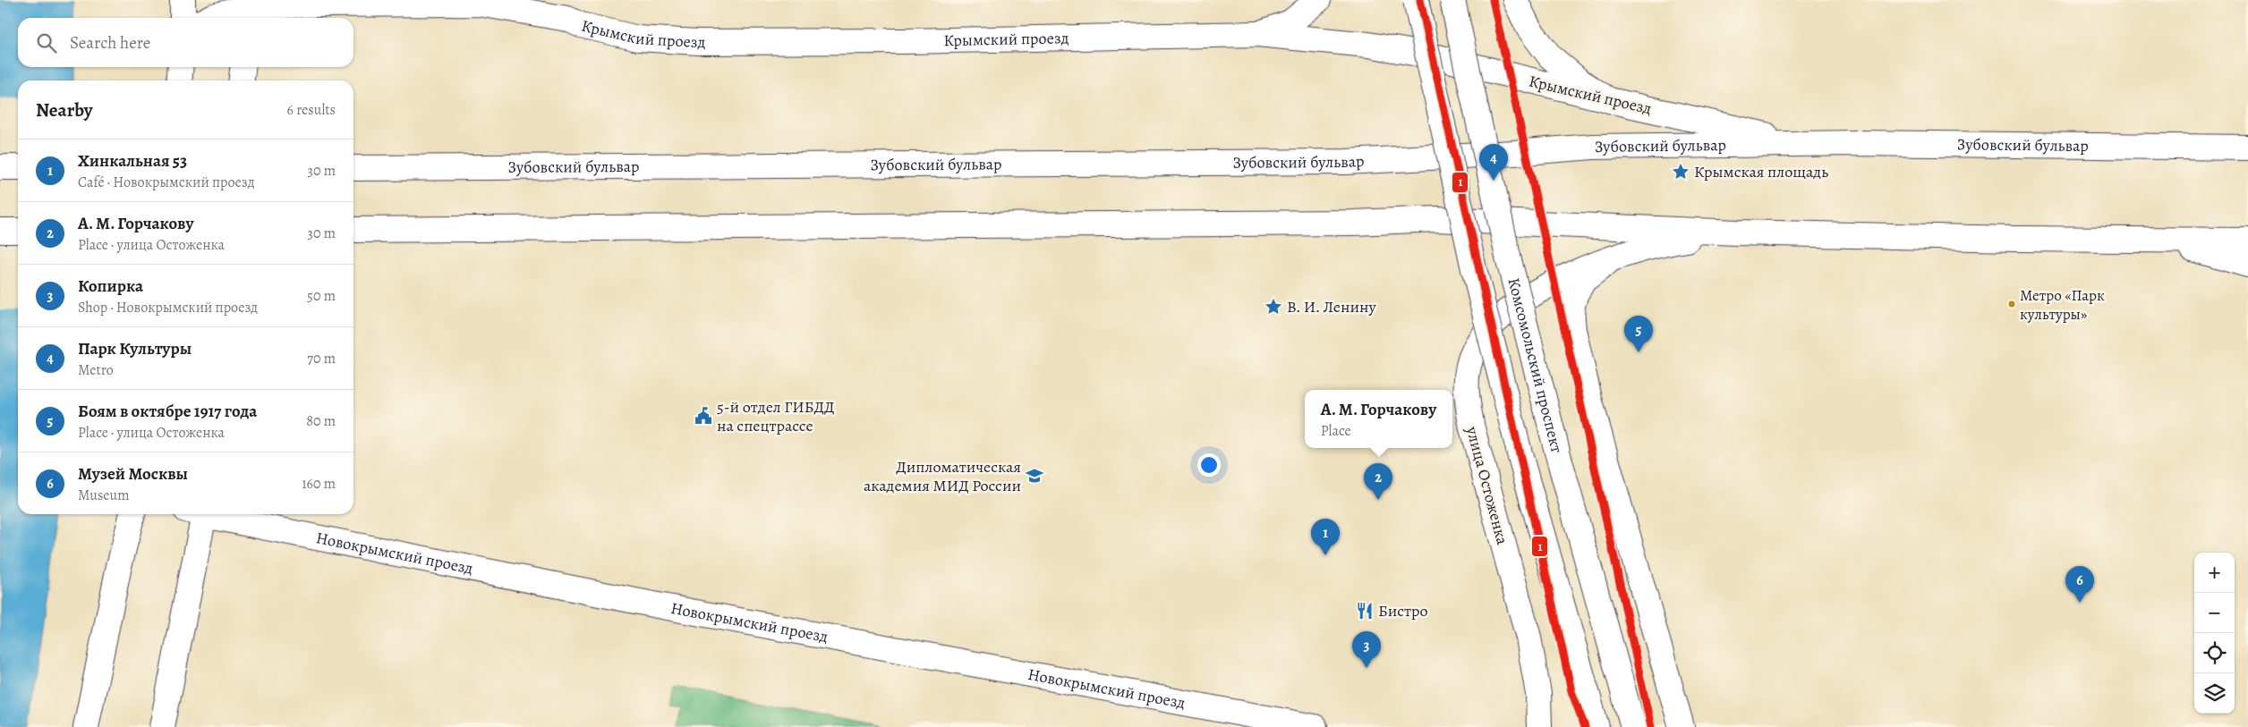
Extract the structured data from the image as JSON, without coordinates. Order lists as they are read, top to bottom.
{
  "streets": {
    "main road": [
      "Крымский проезд",
      "Зубовский бульвар",
      "Комсомольский проспект",
      "улица Остоженка",
      "Новокрымский проезд"
    ]
  },
  "crossings": [
    ["Крымский проезд", "Зубовский бульвар"]
  ],
  "places": {
    "place": ["Крымская площадь", "В. И. Ленину"],
    "other": ["Метро «Парк культуры»"],
    "public building": ["5-й отдел ГИБДД на спецтрассе"],
    "school or university": ["Дипломатическая академия МИД России"],
    "restaurant": ["Бистро"]
  },
  "lines": ["transit line 1"],
  "page": {
    "search": "Search here",
    "heading": ["Nearby", "6 results"],
    "list": [
      {
        "mark": "1",
        "name": "Хинкальная 53",
        "note": "Café · Новокрымский проезд",
        "value": "30 m"
      },
      {
        "mark": "2",
        "name": "А. М. Горчакову",
        "note": "Place · улица Остоженка",
        "value": "30 m"
      },
      {
        "mark": "3",
        "name": "Копирка",
        "note": "Shop · Новокрымский проезд",
        "value": "50 m"
      },
      {
        "mark": "4",
        "name": "Парк Культуры",
        "note": "Metro",
        "value": "70 m"
      },
      {
        "mark": "5",
        "name": "Боям в октябре 1917 года",
        "note": "Place · улица Остоженка",
        "value": "80 m"
      },
      {
        "mark": "6",
        "name": "Музей Москвы",
        "note": "Museum",
        "value": "160 m"
      }
    ],
    "pins": [
      "4",
      "5",
      "2",
      "1",
      "6",
      "3"
    ],
    "popup": ["А. М. Горчакову", "Place"],
    "map_buttons": ["+", "−"]
  }
}
